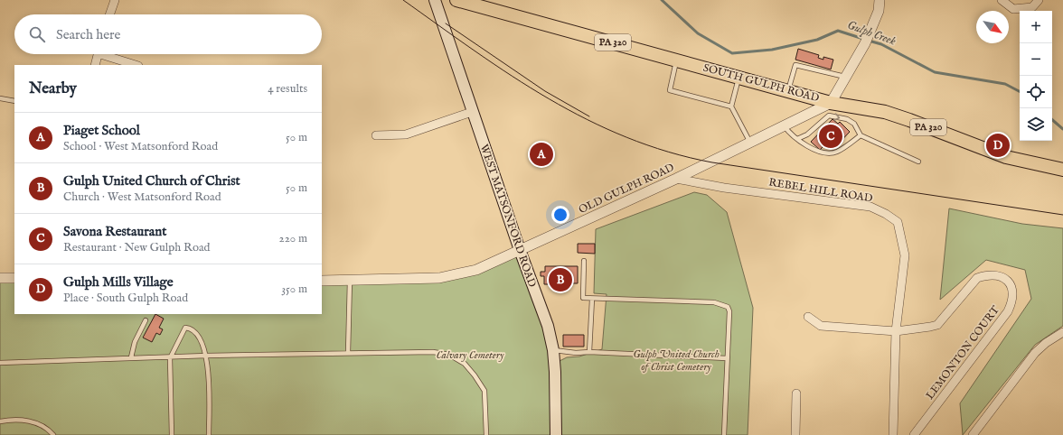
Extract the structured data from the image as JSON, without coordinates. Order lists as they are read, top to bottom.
{
  "streets": {
    "main road": ["PA 320", "SOUTH GULPH ROAD", "WEST MATSONFORD ROAD"],
    "street": ["OLD GULPH ROAD", "REBEL HILL ROAD", "LEMONTON COURT"]
  },
  "crossings": [
    ["SOUTH GULPH ROAD", "OLD GULPH ROAD"],
    ["OLD GULPH ROAD", "REBEL HILL ROAD"],
    ["OLD GULPH ROAD", "WEST MATSONFORD ROAD"],
    ["REBEL HILL ROAD", "LEMONTON COURT"]
  ],
  "water": ["Gulph Creek"],
  "parks": ["Gulph United Church of Christ Cemetery", "Calvary Cemetery"],
  "north": "bottom right",
  "page": {
    "map_buttons": ["+", "−"],
    "search": "Search here",
    "heading": ["Nearby", "4 results"],
    "list": [
      {
        "mark": "A",
        "name": "Piaget School",
        "note": "School · West Matsonford Road",
        "value": "50 m"
      },
      {
        "mark": "B",
        "name": "Gulph United Church of Christ",
        "note": "Church · West Matsonford Road",
        "value": "50 m"
      },
      {
        "mark": "C",
        "name": "Savona Restaurant",
        "note": "Restaurant · New Gulph Road",
        "value": "220 m"
      },
      {
        "mark": "D",
        "name": "Gulph Mills Village",
        "note": "Place · South Gulph Road",
        "value": "350 m"
      }
    ],
    "pins": [
      "C",
      "D",
      "A",
      "B"
    ]
  }
}
